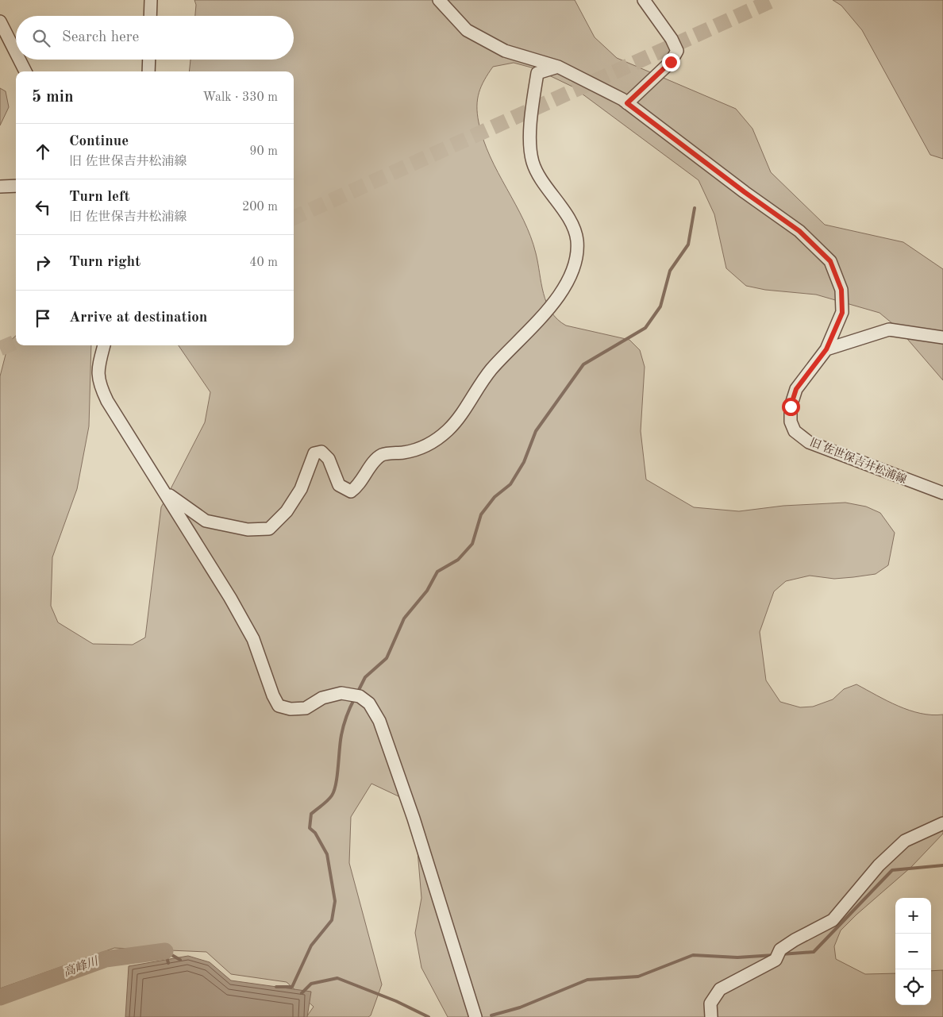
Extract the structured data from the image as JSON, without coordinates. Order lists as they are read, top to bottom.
{
  "streets": {
    "street": ["旧 佐世保吉井松浦線"]
  },
  "water": ["高峰川"],
  "page": {
    "search": "Search here",
    "heading": ["5 min", "Walk · 330 m"],
    "list": [
      ["Continue", "旧 佐世保吉井松浦線", "90 m"],
      ["Turn left", "旧 佐世保吉井松浦線", "200 m"],
      ["Turn right", "40 m"],
      "Arrive at destination"
    ],
    "map_buttons": ["+", "−"]
  }
}
